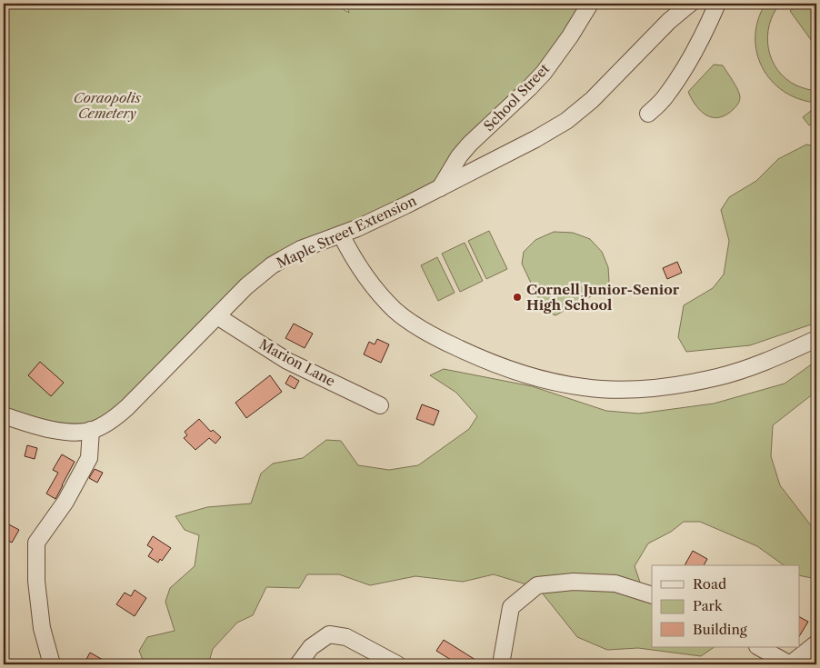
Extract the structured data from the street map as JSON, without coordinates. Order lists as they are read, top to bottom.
{
  "streets": {
    "street": ["School Street", "Maple Street Extension", "Marion Lane"]
  },
  "crossings": [
    ["School Street", "Maple Street Extension"],
    ["Maple Street Extension", "Marion Lane"]
  ],
  "parks": ["Coraopolis Cemetery"],
  "places": ["Cornell Junior-Senior High School"],
  "legend": ["Road", "Park", "Building"]
}
